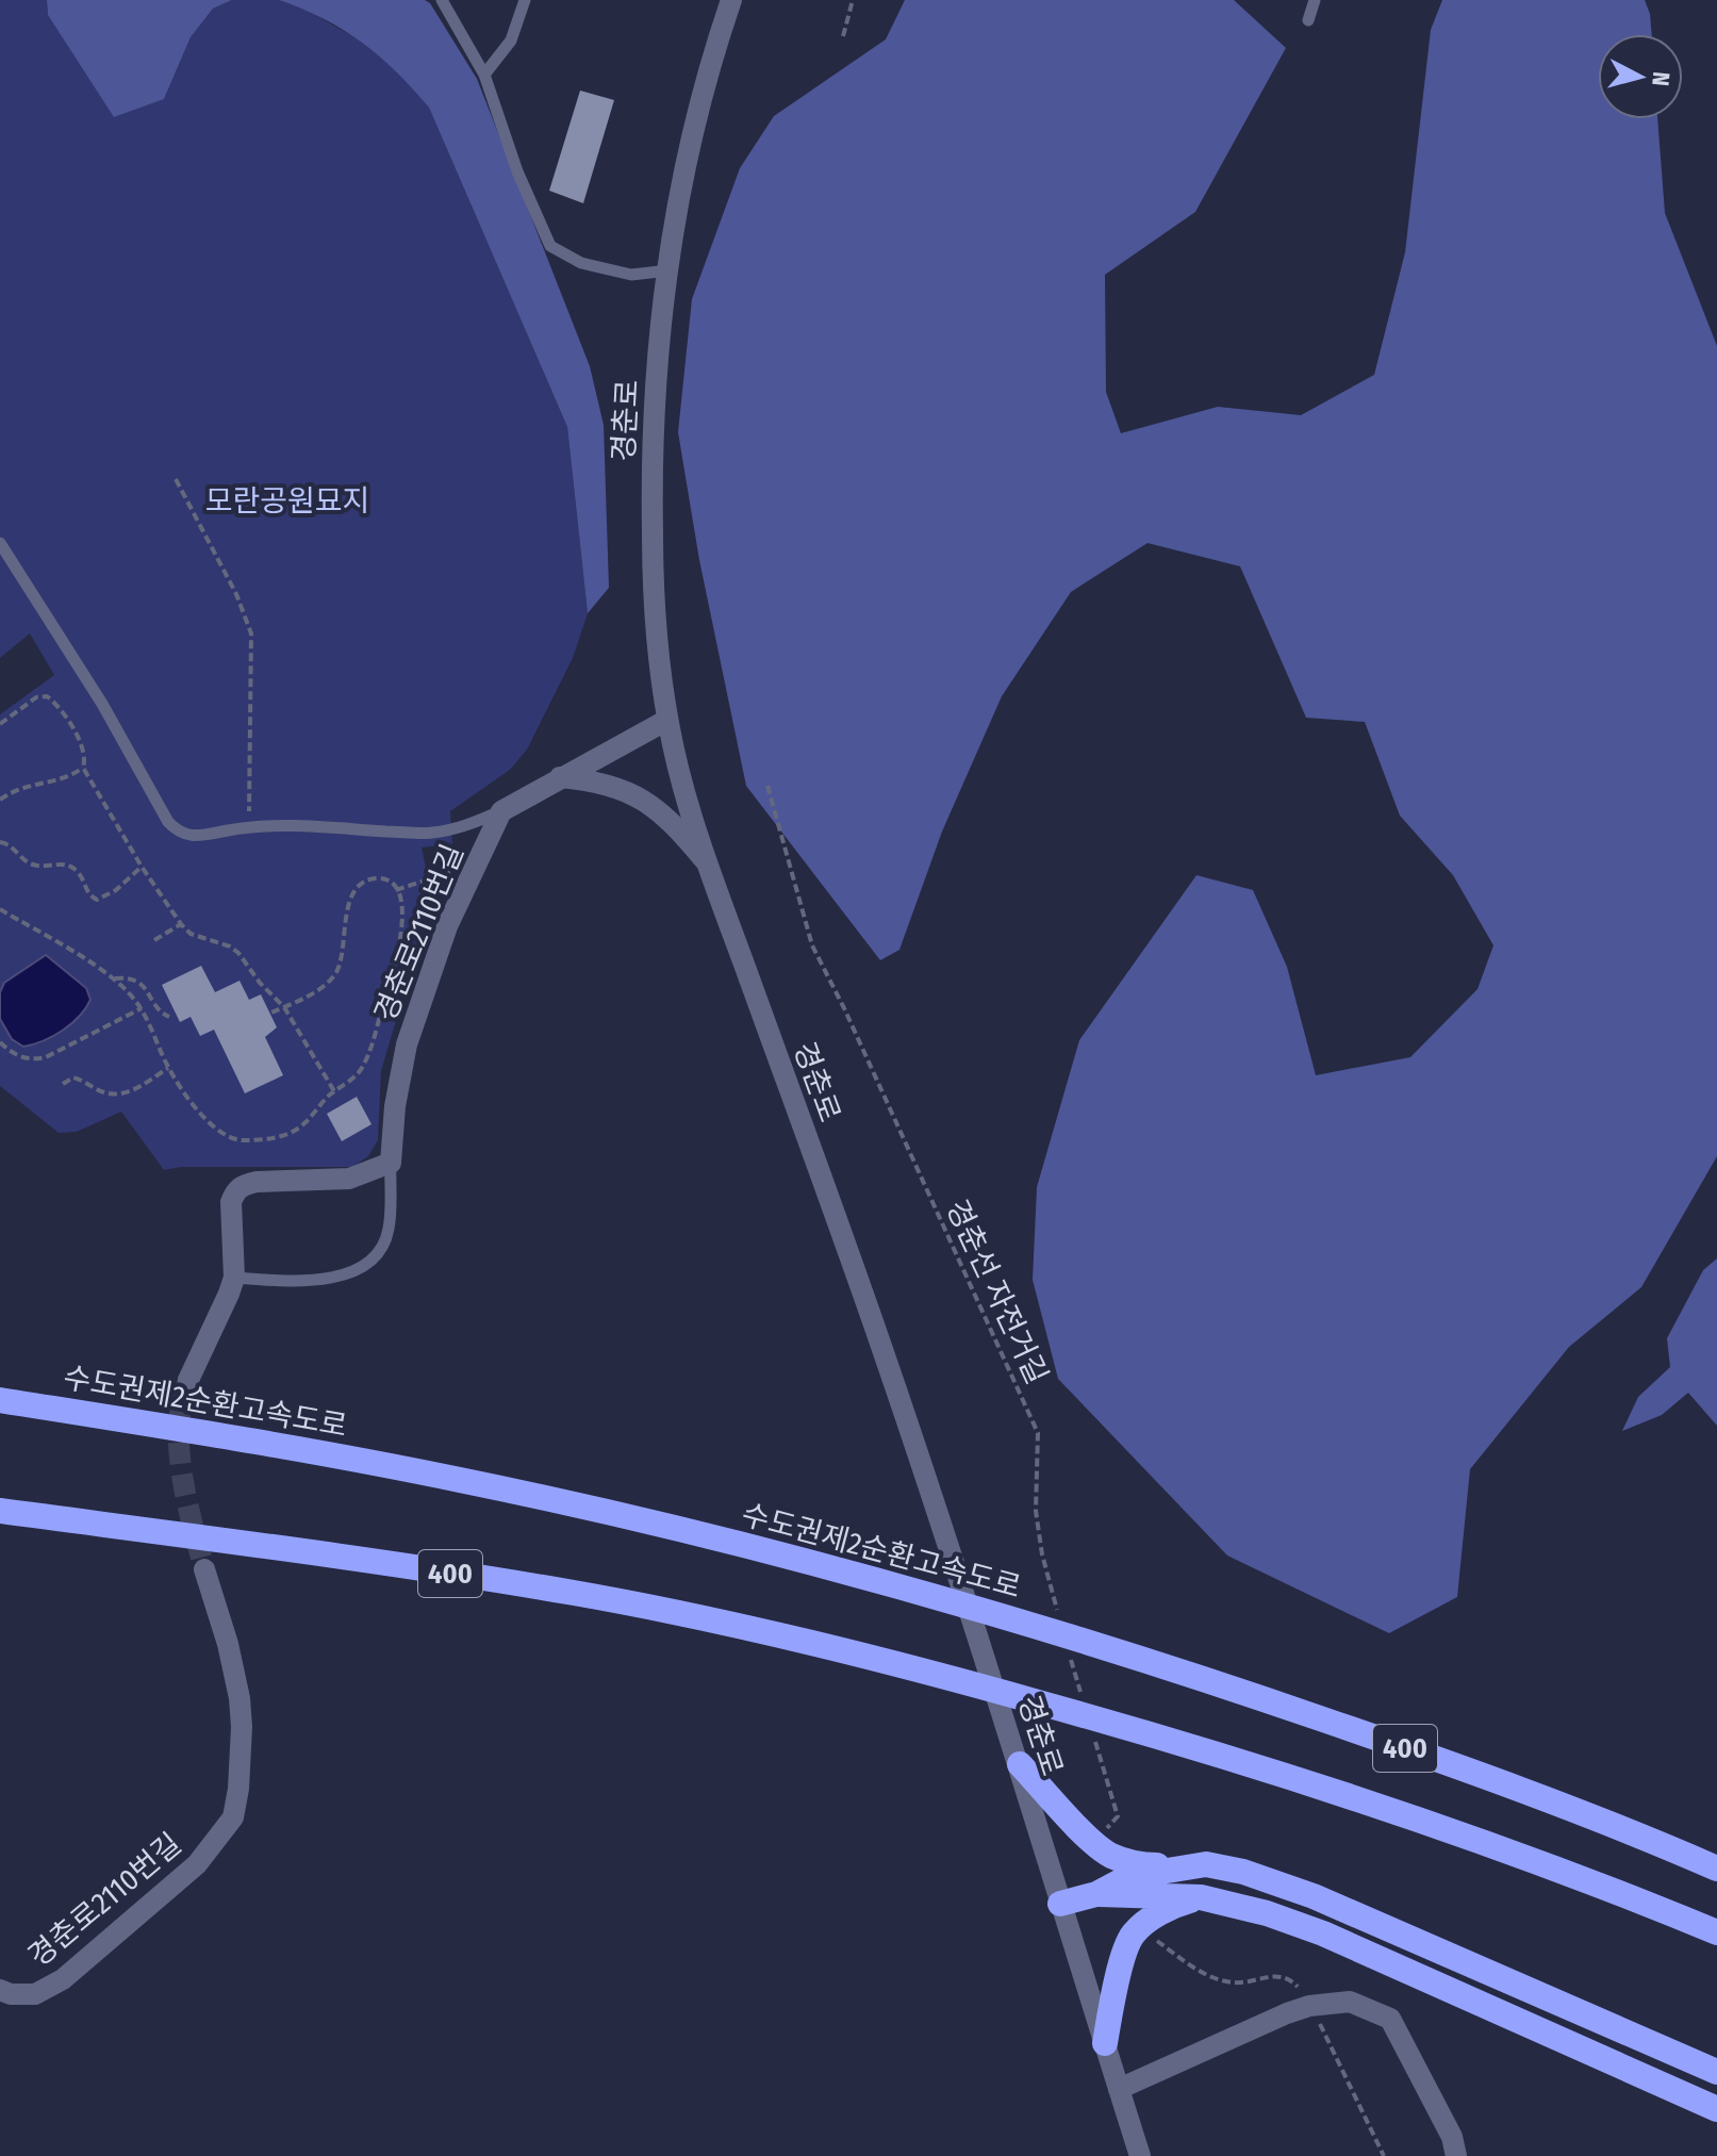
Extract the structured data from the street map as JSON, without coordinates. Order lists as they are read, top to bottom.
{
  "streets": {
    "highway": ["수도권제2순환고속도로", "400"],
    "street": ["경춘로", "경춘로2110번길"],
    "path": ["경춘선 자전거길"]
  },
  "parks": ["모란공원묘지"],
  "north": "right"
}
